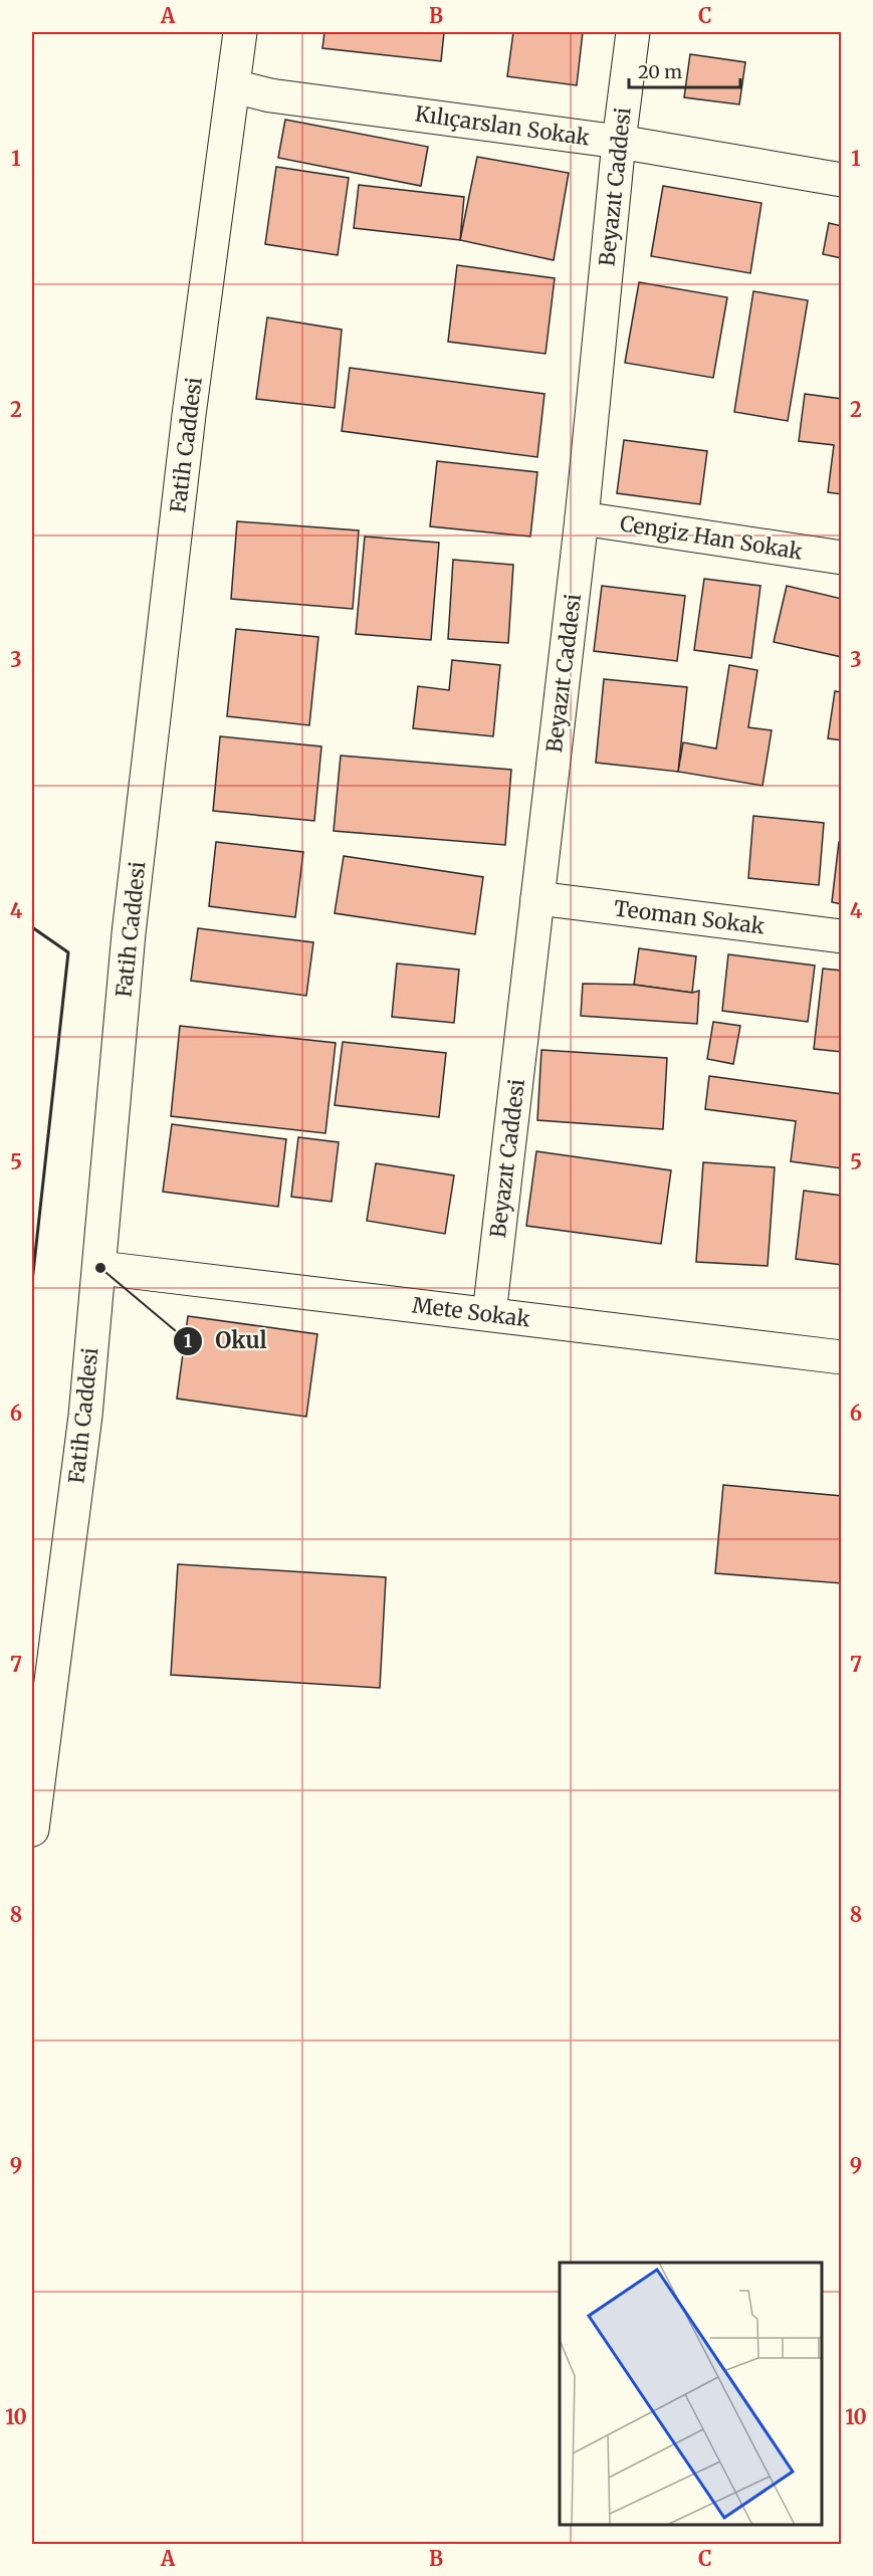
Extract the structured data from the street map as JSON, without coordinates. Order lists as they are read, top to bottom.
{
  "streets": {
    "street": [
      "Kılıçarslan Sokak",
      "Beyazıt Caddesi",
      "Fatih Caddesi",
      "Cengiz Han Sokak",
      "Teoman Sokak",
      "Mete Sokak"
    ]
  },
  "crossings": [
    ["Kılıçarslan Sokak", "Beyazıt Caddesi"],
    ["Kılıçarslan Sokak", "Fatih Caddesi"],
    ["Beyazıt Caddesi", "Cengiz Han Sokak"],
    ["Beyazıt Caddesi", "Teoman Sokak"],
    ["Beyazıt Caddesi", "Mete Sokak"],
    ["Fatih Caddesi", "Mete Sokak"]
  ],
  "places": ["Okul"],
  "scale_bar": "20 m",
  "grid": {
    "columns": ["A", "B", "C"],
    "rows": [
      "1",
      "2",
      "3",
      "4",
      "5",
      "6",
      "7",
      "8",
      "9",
      "10"
    ]
  }
}
